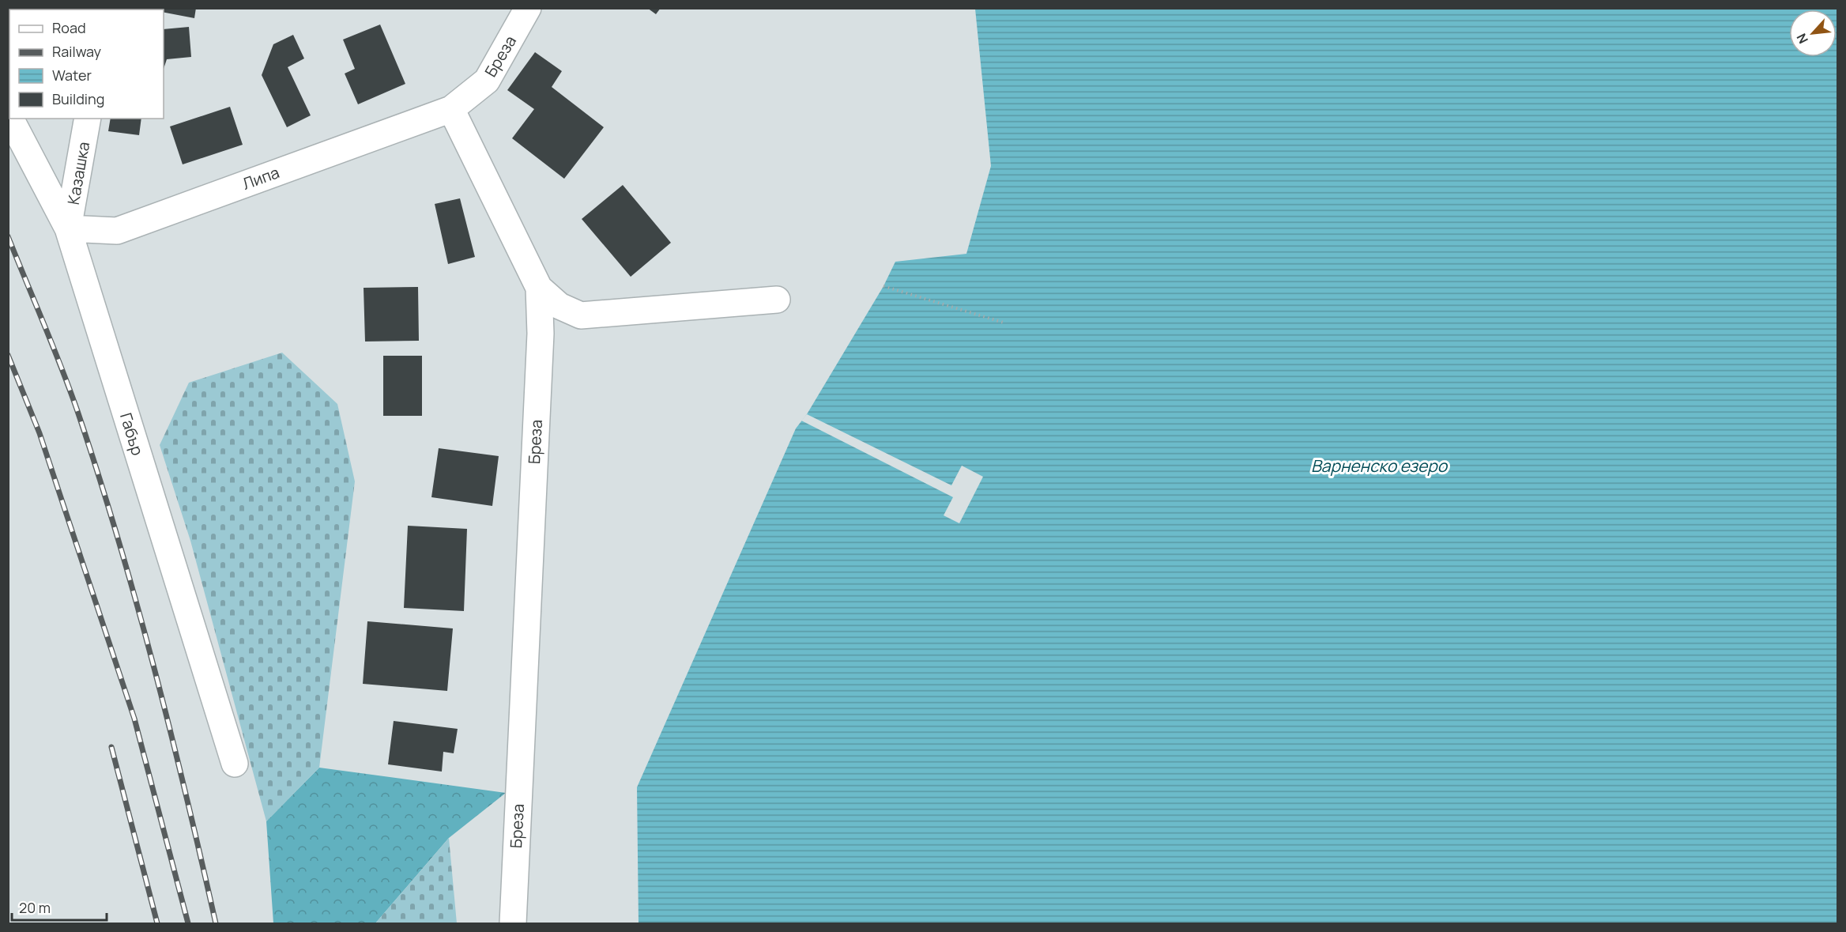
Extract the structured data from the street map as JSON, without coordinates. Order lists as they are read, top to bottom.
{
  "streets": {
    "street": [
      "Бреза",
      "Казашка",
      "Липа",
      "Габър"
    ]
  },
  "crossings": [
    ["Бреза", "Липа"],
    ["Казашка", "Липа"],
    ["Казашка", "Габър"],
    ["Липа", "Габър"]
  ],
  "water": ["Варненско езеро"],
  "legend": [
    "Road",
    "Railway",
    "Water",
    "Building"
  ],
  "scale_bar": "20 m",
  "north": "bottom left"
}
